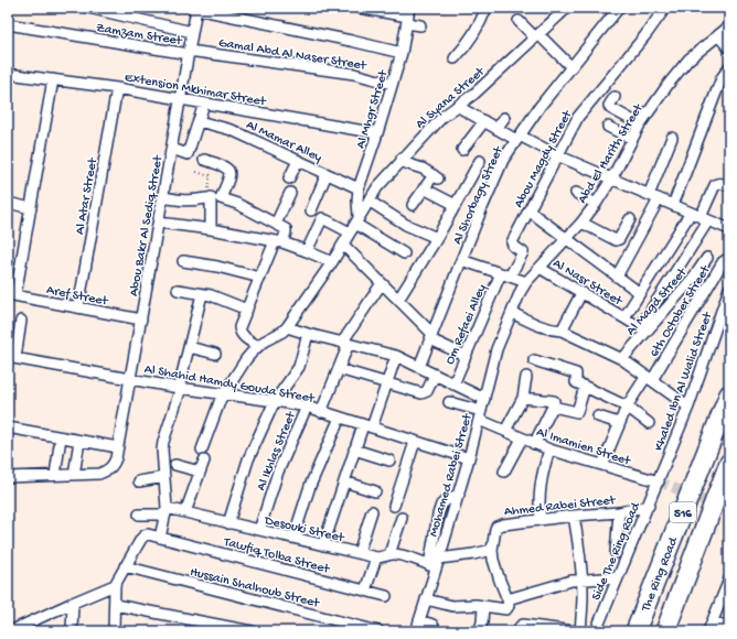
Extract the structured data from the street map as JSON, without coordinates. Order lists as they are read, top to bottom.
{
  "streets": {
    "highway": ["516", "The Ring Road"],
    "street": [
      "Zamzam Street",
      "Gamal Abd Al Naser Street",
      "Extension Mkhimar Street",
      "Al Syana Street",
      "Al Mhgr Street",
      "Al Mamar Alley",
      "Abd El Harith Street",
      "Abou Magdy Street",
      "Al Shorbagy Street",
      "Al Atar Street",
      "Abou Bakr Al Sediq Street",
      "Al Nasr Street",
      "Aref Street",
      "Al Magd Street",
      "6th October Street",
      "Om Refaei Alley",
      "Khaled Ibn Al Walid Street",
      "Al Shahid Hamdy Gouda Street",
      "Al Imamien Street",
      "Al Ikhlas Street",
      "Mohamed Rabei Street",
      "Ahmed Rabei Street",
      "Desouki Street",
      "Side The Ring Road",
      "Tawfiq Tolba Street",
      "Hussain Shalhoub Street"
    ]
  },
  "crossings": [
    ["Zamzam Street", "Gamal Abd Al Naser Street"],
    ["Zamzam Street", "Abou Bakr Al Sediq Street"],
    ["Gamal Abd Al Naser Street", "Al Mhgr Street"],
    ["Gamal Abd Al Naser Street", "Abou Bakr Al Sediq Street"],
    ["Extension Mkhimar Street", "Al Mhgr Street"],
    ["Extension Mkhimar Street", "Al Atar Street"],
    ["Extension Mkhimar Street", "Abou Bakr Al Sediq Street"],
    ["Al Syana Street", "Al Mhgr Street"],
    ["Al Mhgr Street", "Al Mamar Alley"],
    ["Abd El Harith Street", "Al Nasr Street"],
    ["Abd El Harith Street", "Mohamed Rabei Street"],
    ["Abou Magdy Street", "Om Refaei Alley"],
    ["Al Atar Street", "Aref Street"],
    ["Abou Bakr Al Sediq Street", "Aref Street"],
    ["Abou Bakr Al Sediq Street", "Al Shahid Hamdy Gouda Street"],
    ["Al Nasr Street", "Al Magd Street"],
    ["6th October Street", "Al Imamien Street"],
    ["Khaled Ibn Al Walid Street", "Al Imamien Street"],
    ["Khaled Ibn Al Walid Street", "Side The Ring Road"],
    ["Al Shahid Hamdy Gouda Street", "Al Ikhlas Street"],
    ["Al Shahid Hamdy Gouda Street", "Mohamed Rabei Street"],
    ["Al Imamien Street", "Mohamed Rabei Street"],
    ["Al Imamien Street", "Side The Ring Road"],
    ["Al Ikhlas Street", "Desouki Street"],
    ["Mohamed Rabei Street", "Desouki Street"],
    ["Ahmed Rabei Street", "Side The Ring Road"]
  ]
}
